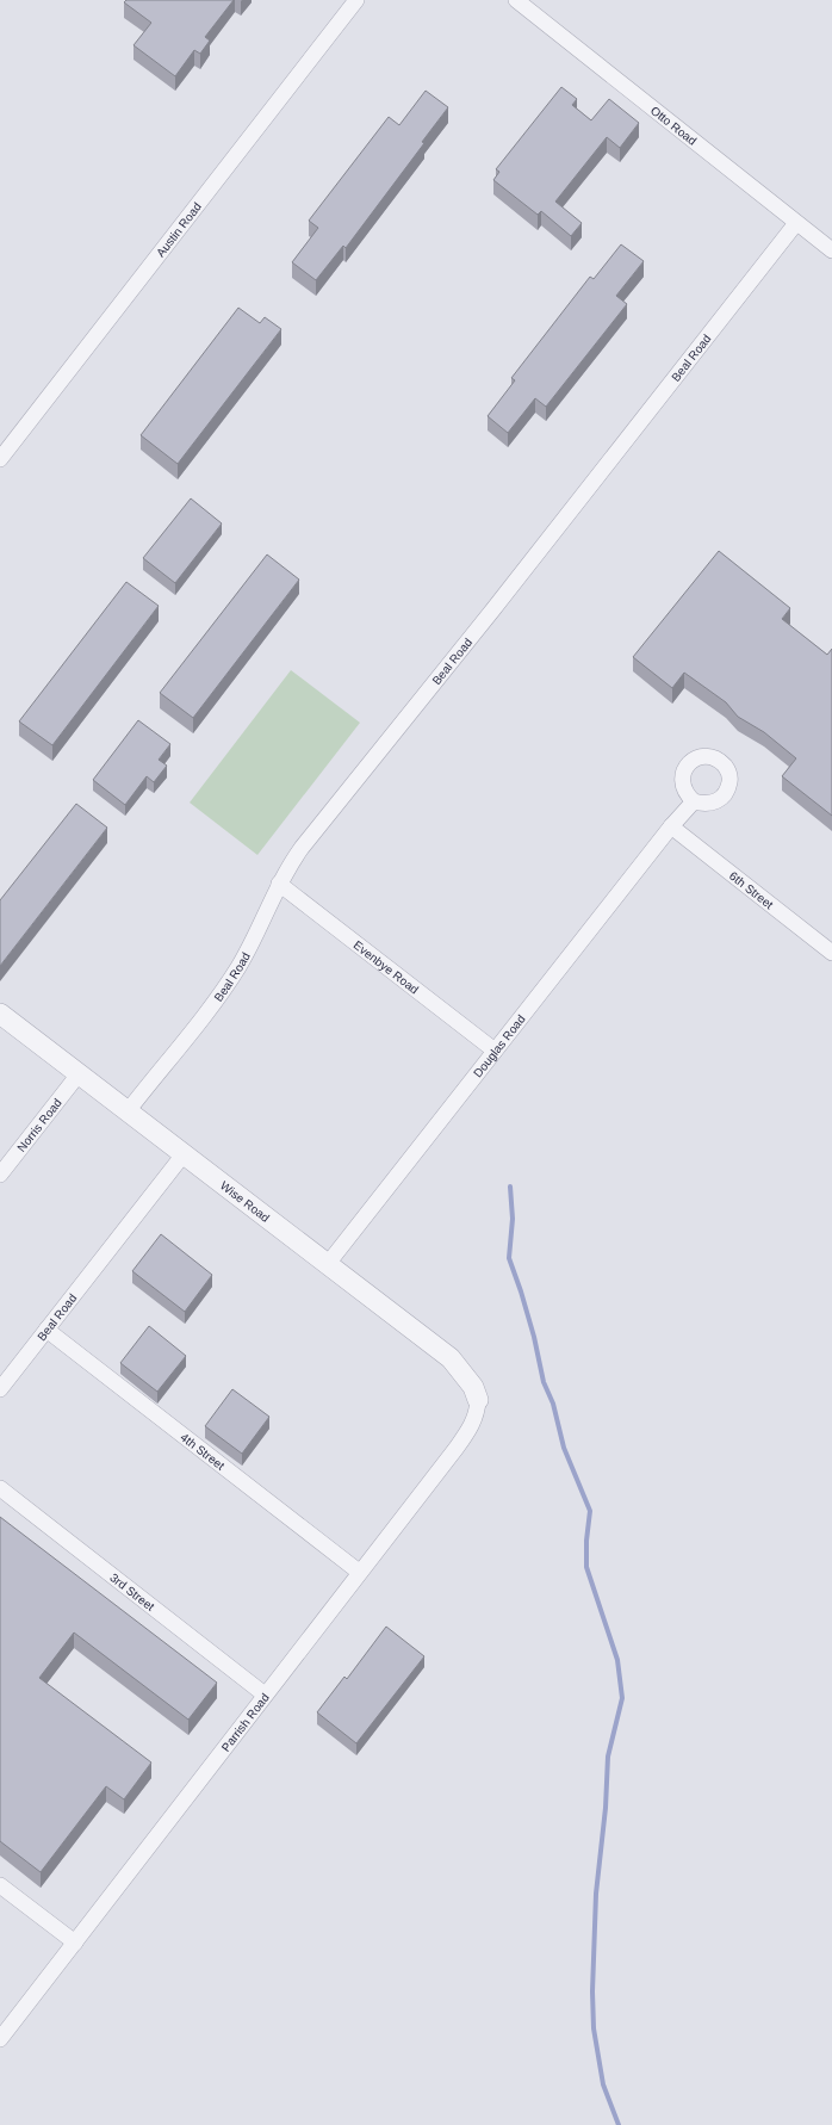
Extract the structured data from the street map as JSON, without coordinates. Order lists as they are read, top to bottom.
{
  "streets": {
    "street": [
      "Otto Road",
      "Austin Road",
      "Beal Road",
      "6th Street",
      "Evenbye Road",
      "Douglas Road",
      "Norris Road",
      "Wise Road",
      "4th Street",
      "3rd Street",
      "Parrish Road"
    ]
  },
  "crossings": [
    ["Otto Road", "Beal Road"],
    ["Beal Road", "Evenbye Road"],
    ["Beal Road", "Wise Road"],
    ["Beal Road", "4th Street"],
    ["6th Street", "Douglas Road"],
    ["Evenbye Road", "Douglas Road"],
    ["Douglas Road", "Wise Road"],
    ["Norris Road", "Wise Road"],
    ["Wise Road", "Parrish Road"],
    ["4th Street", "Parrish Road"],
    ["3rd Street", "Parrish Road"]
  ]
}
